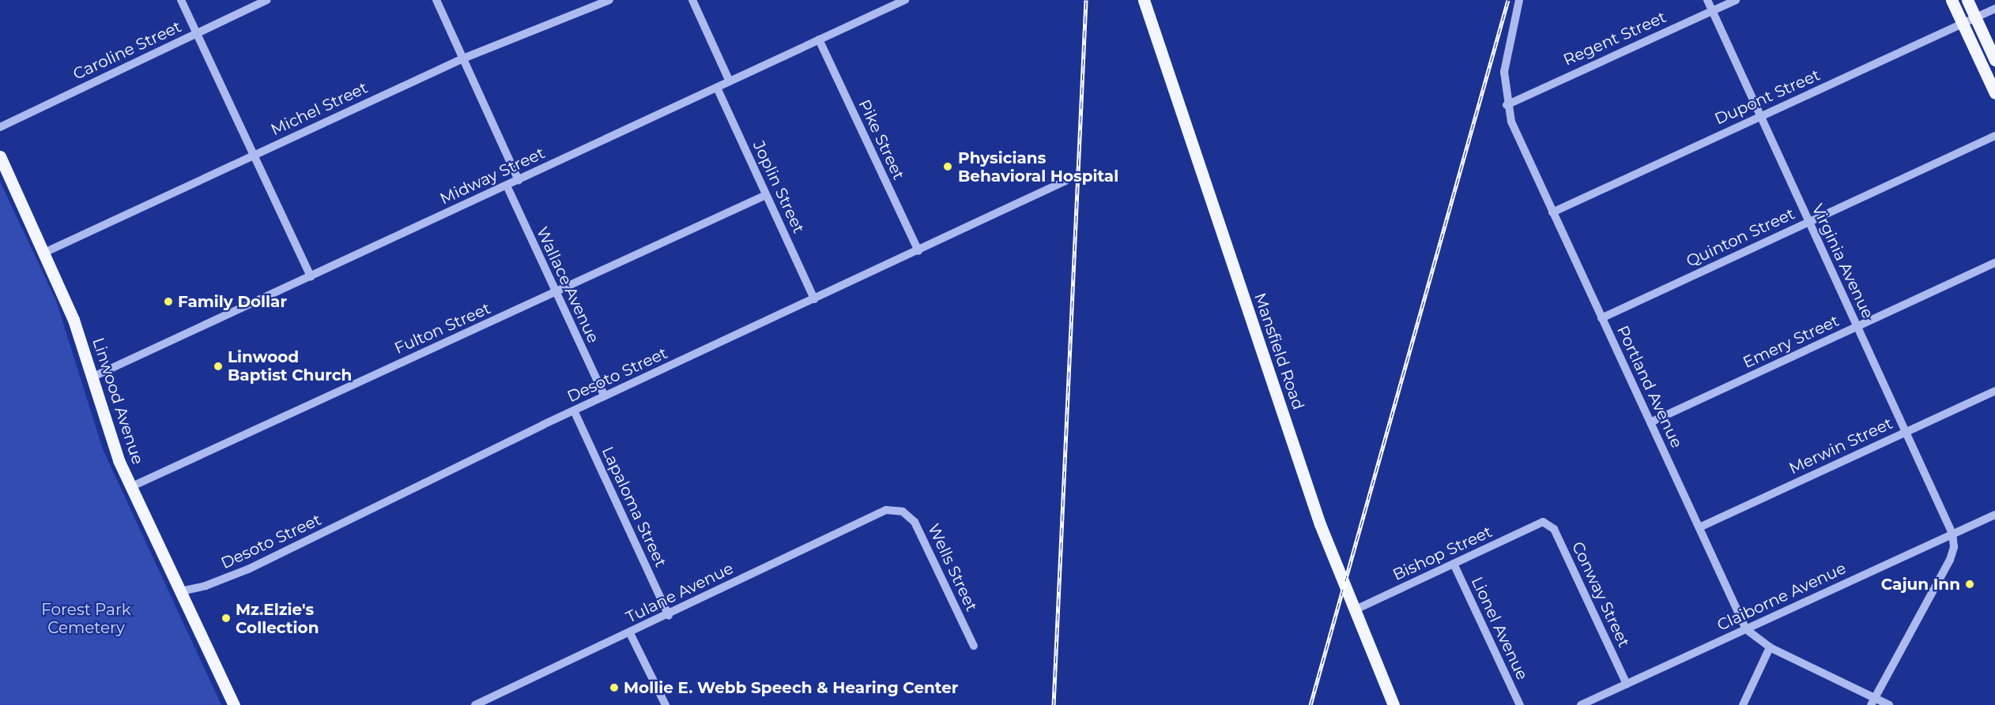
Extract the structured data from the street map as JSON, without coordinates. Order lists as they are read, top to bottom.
{
  "streets": {
    "main road": ["Mansfield Road", "Linwood Avenue"],
    "street": [
      "Regent Street",
      "Caroline Street",
      "Dupont Street",
      "Michel Street",
      "Pike Street",
      "Midway Street",
      "Joplin Street",
      "Quinton Street",
      "Virginia Avenue",
      "Wallace Avenue",
      "Fulton Street",
      "Emery Street",
      "Desoto Street",
      "Portland Avenue",
      "Merwin Street",
      "Lapaloma Street",
      "Bishop Street",
      "Wells Street",
      "Tulane Avenue",
      "Conway Street",
      "Claiborne Avenue",
      "Lionel Avenue"
    ]
  },
  "crossings": [
    ["Regent Street", "Virginia Avenue"],
    ["Regent Street", "Portland Avenue"],
    ["Dupont Street", "Virginia Avenue"],
    ["Dupont Street", "Portland Avenue"],
    ["Michel Street", "Linwood Avenue"],
    ["Pike Street", "Midway Street"],
    ["Pike Street", "Desoto Street"],
    ["Midway Street", "Joplin Street"],
    ["Midway Street", "Wallace Avenue"],
    ["Midway Street", "Linwood Avenue"],
    ["Joplin Street", "Fulton Street"],
    ["Joplin Street", "Desoto Street"],
    ["Quinton Street", "Virginia Avenue"],
    ["Quinton Street", "Portland Avenue"],
    ["Virginia Avenue", "Emery Street"],
    ["Virginia Avenue", "Merwin Street"],
    ["Virginia Avenue", "Claiborne Avenue"],
    ["Wallace Avenue", "Fulton Street"],
    ["Wallace Avenue", "Desoto Street"],
    ["Fulton Street", "Linwood Avenue"],
    ["Emery Street", "Portland Avenue"],
    ["Mansfield Road", "Bishop Street"],
    ["Desoto Street", "Linwood Avenue"],
    ["Desoto Street", "Lapaloma Street"],
    ["Portland Avenue", "Merwin Street"],
    ["Portland Avenue", "Claiborne Avenue"],
    ["Lapaloma Street", "Tulane Avenue"],
    ["Bishop Street", "Conway Street"],
    ["Bishop Street", "Lionel Avenue"],
    ["Wells Street", "Tulane Avenue"],
    ["Conway Street", "Claiborne Avenue"]
  ],
  "parks": ["Forest Park Cemetery"],
  "places": [
    "Physicians Behavioral Hospital",
    "Family Dollar",
    "Linwood Baptist Church",
    "Cajun Inn",
    "Mz.Elzie's Collection",
    "Mollie E. Webb Speech & Hearing Center"
  ]
}
